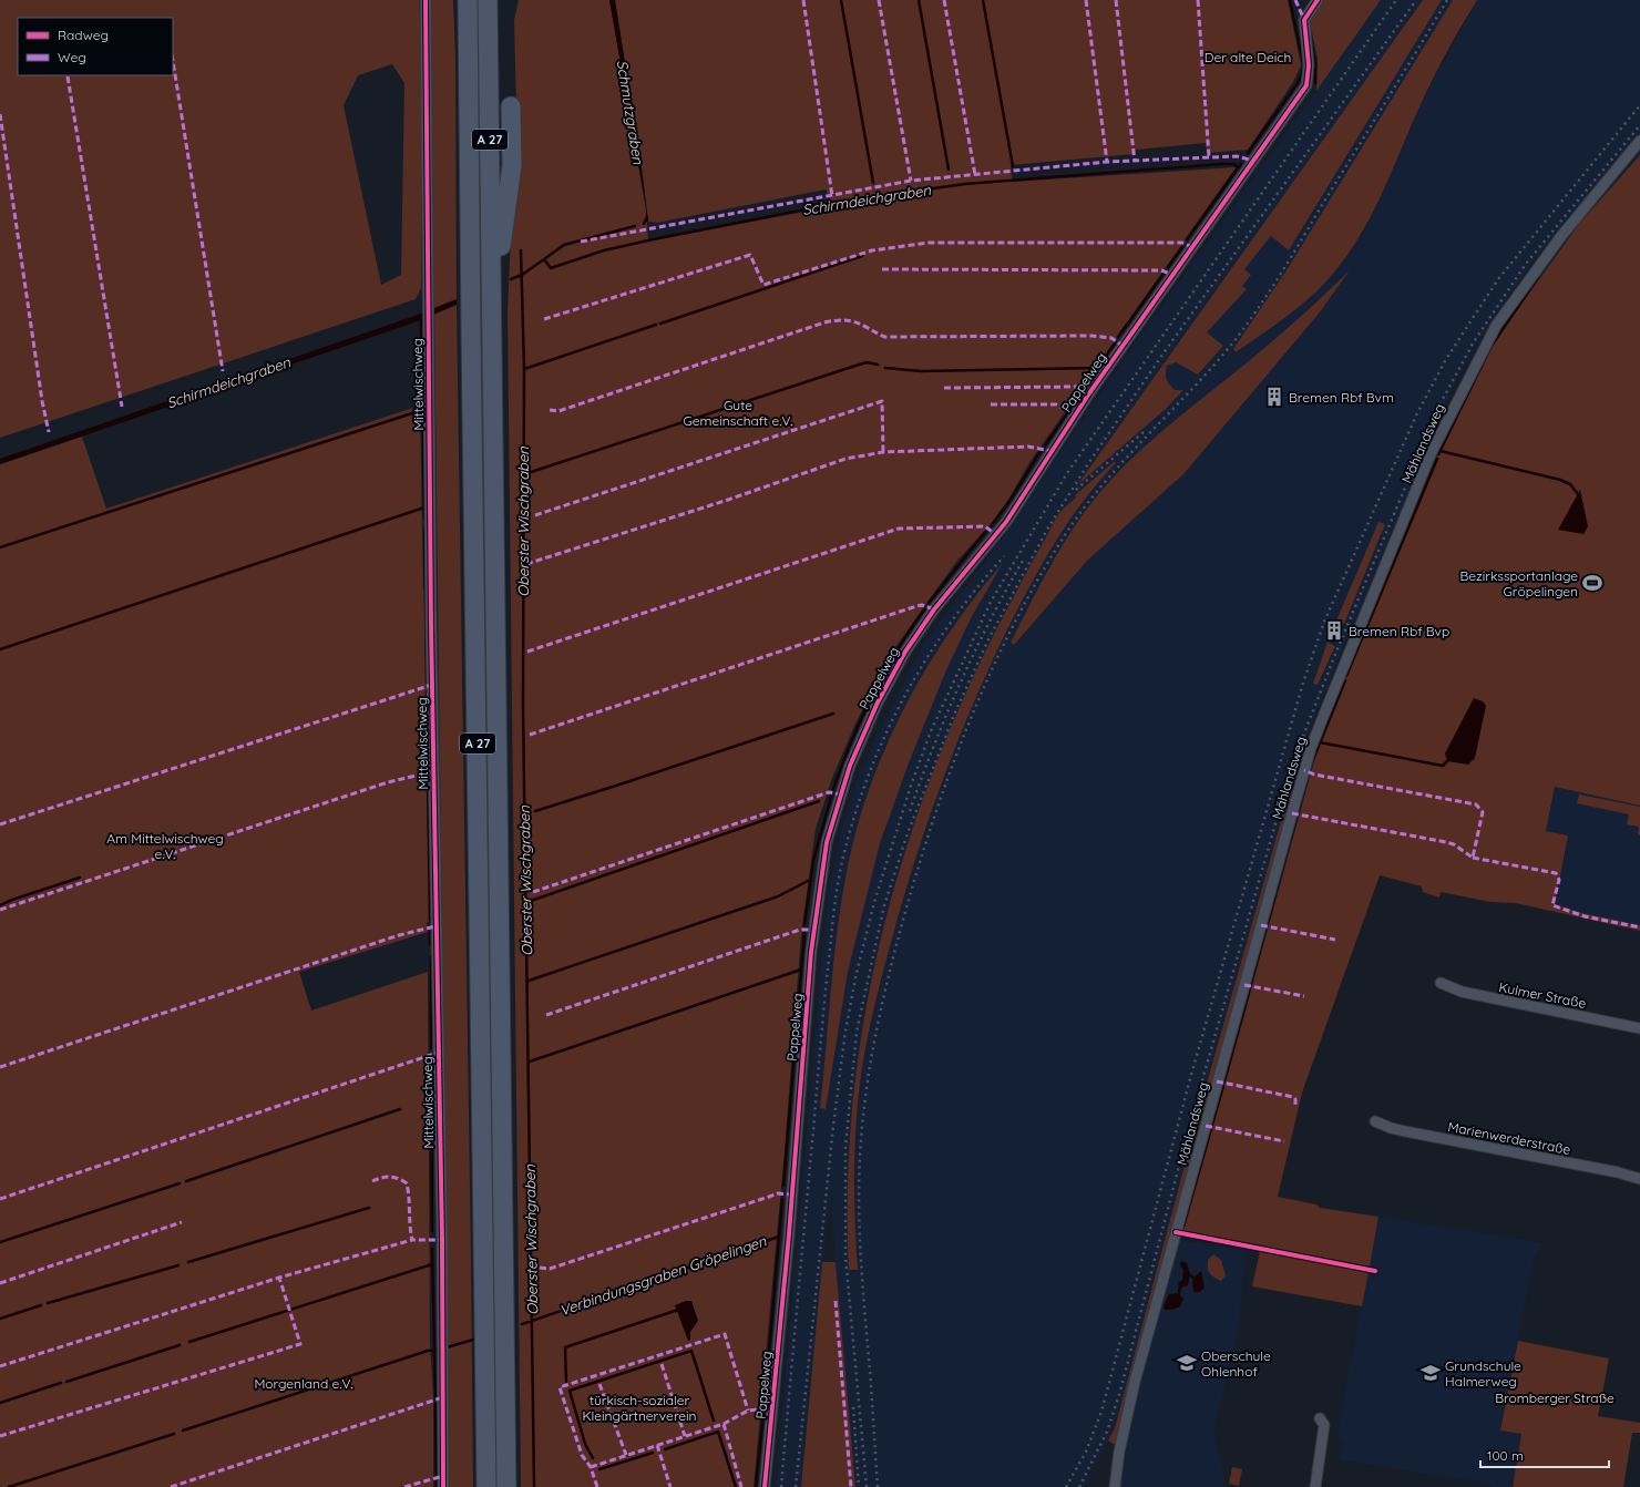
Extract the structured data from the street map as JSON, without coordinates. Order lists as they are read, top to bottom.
{
  "streets": {
    "highway": ["A 27"],
    "street": [
      "Pappelweg",
      "Mittelwischweg",
      "Mählandsweg",
      "Kulmer Straße",
      "Marienwerderstraße"
    ]
  },
  "water": [
    "Schmutzgraben",
    "Schirmdeichgraben",
    "Oberster Wischgraben",
    "Verbindungsgraben Gröpelingen"
  ],
  "parks": [
    "Der alte Deich",
    "Gute Gemeinschaft e.V.",
    "Am Mittelwischweg e.V.",
    "Morgenland e.V.",
    "Bromberger Straße",
    "türkisch-sozialer Kleingärtnerverein"
  ],
  "places": {
    "building": ["Bremen Rbf Bvm", "Bremen Rbf Bvp"],
    "sports": ["Bezirkssportanlage Gröpelingen"],
    "school or university": ["Oberschule Ohlenhof", "Grundschule Halmerweg"]
  },
  "legend": ["Radweg", "Weg"],
  "scale_bar": "100 m"
}
